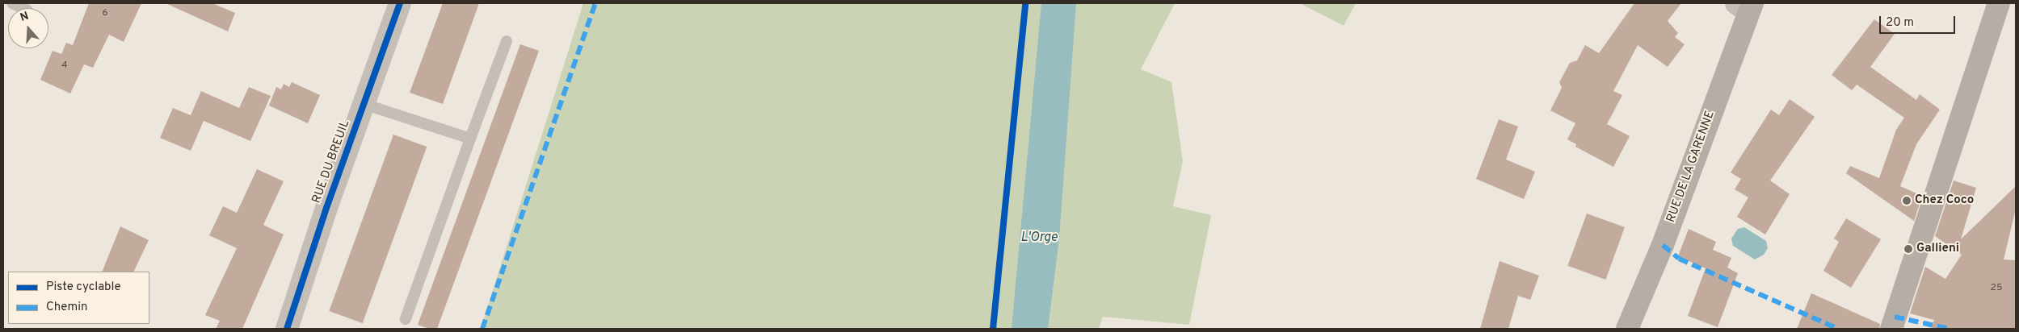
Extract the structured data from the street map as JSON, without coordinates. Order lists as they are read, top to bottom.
{
  "streets": {
    "main road": ["RUE DE LA GARENNE"],
    "street": ["RUE DU BREUIL"]
  },
  "water": ["L'Orge"],
  "places": ["Chez Coco", "Gallieni"],
  "house_numbers": ["6", "4", "25"],
  "legend": ["Piste cyclable", "Chemin"],
  "scale_bar": "20 m",
  "north": "top"
}
